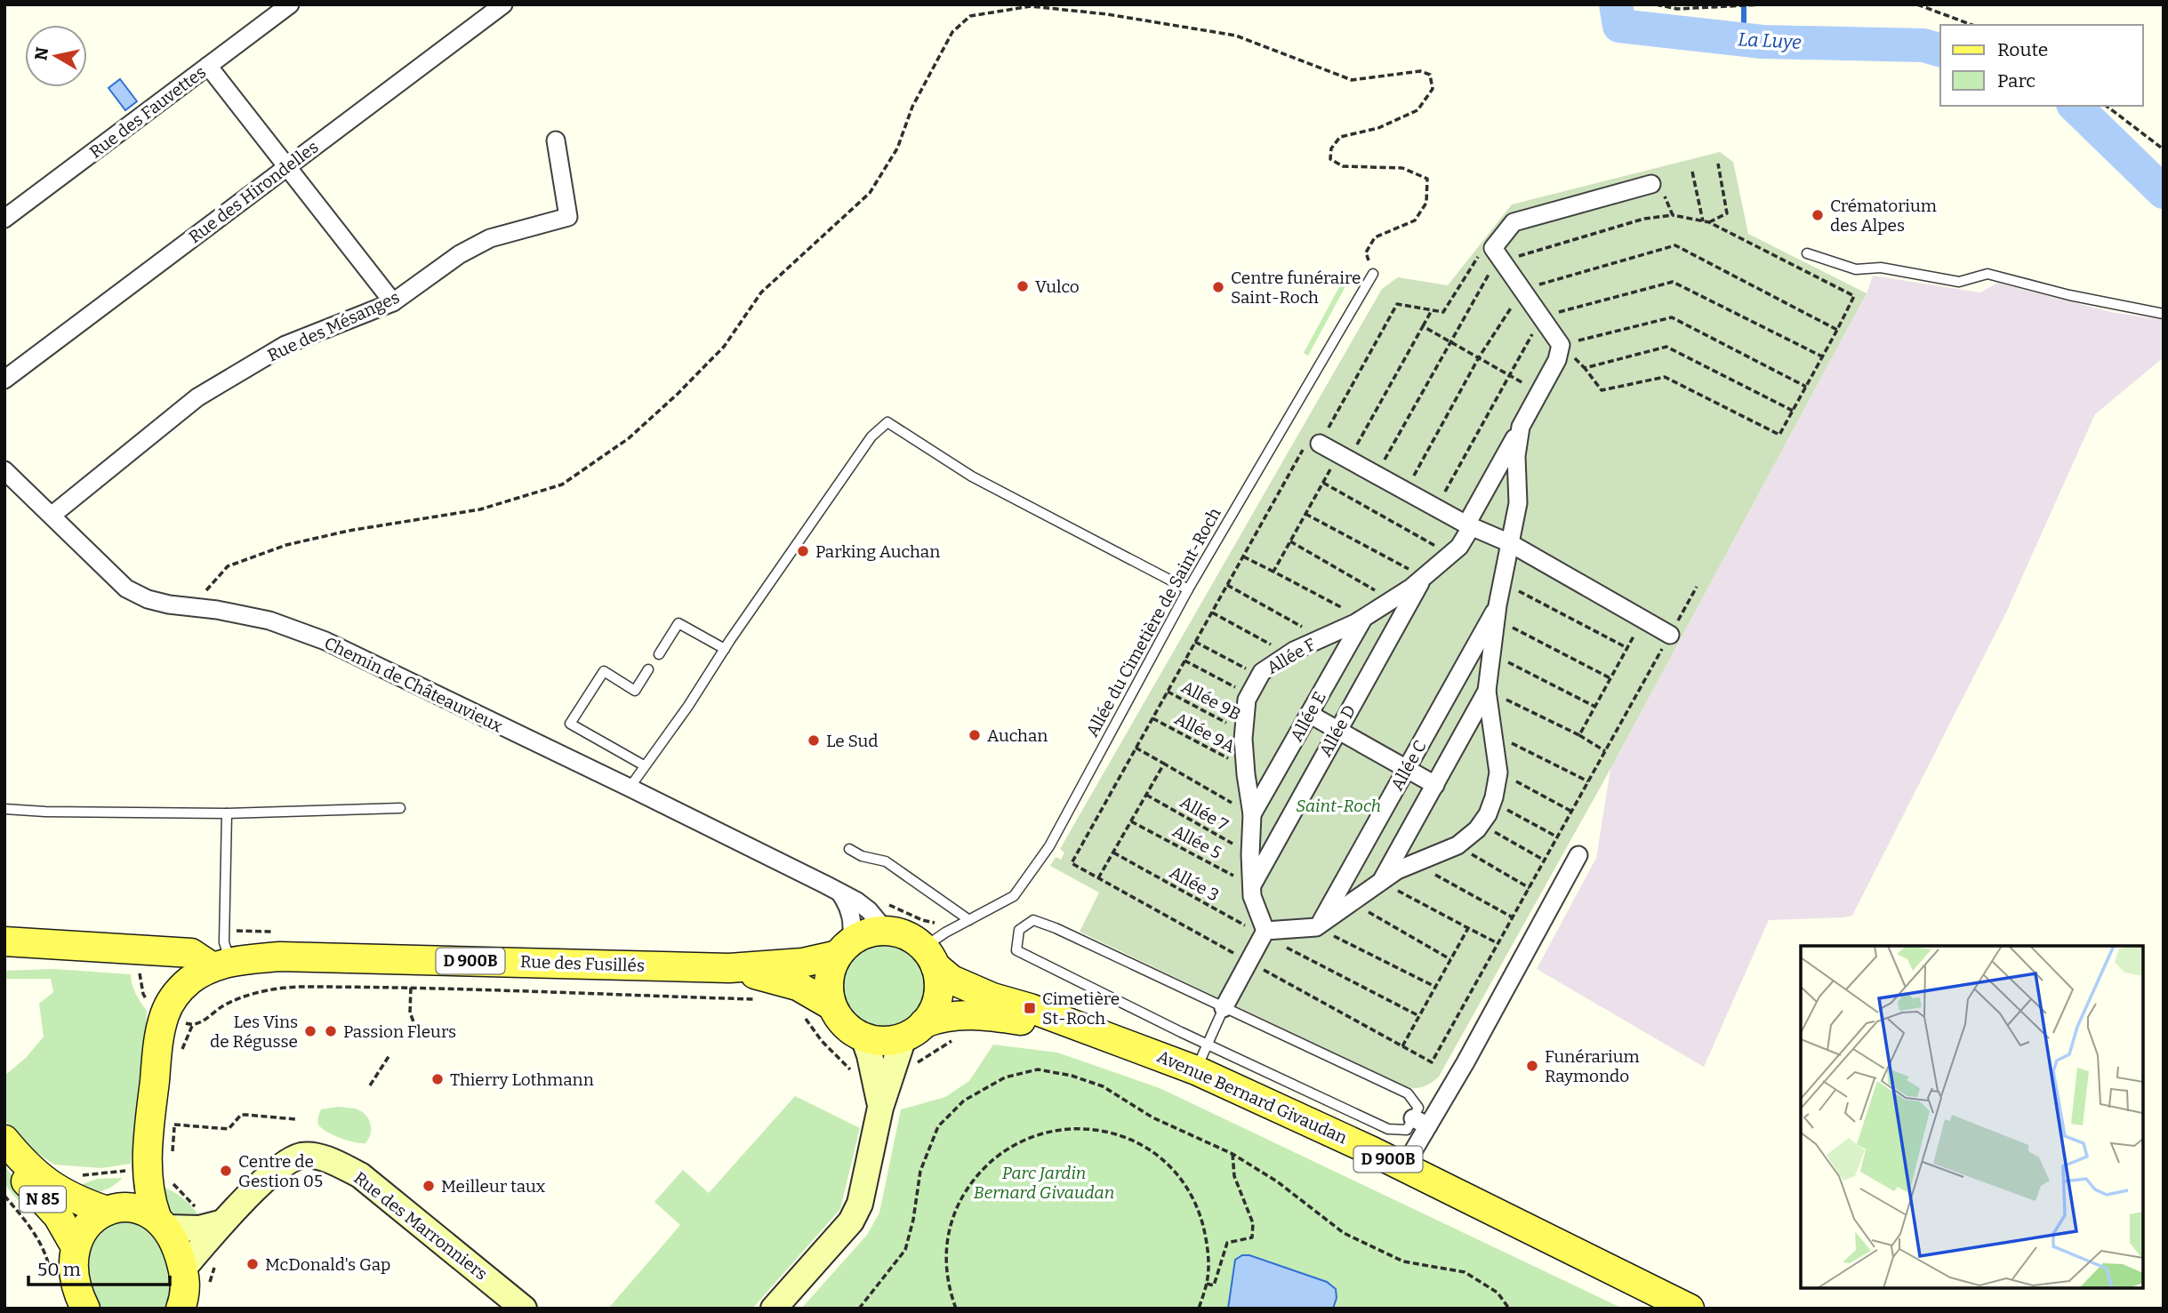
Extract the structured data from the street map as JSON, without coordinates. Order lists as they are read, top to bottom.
{
  "streets": {
    "main road": [
      "D 900B",
      "Rue des Fusillés",
      "Avenue Bernard Givaudan",
      "N 85"
    ],
    "street": [
      "Rue des Fauvettes",
      "Rue des Hirondelles",
      "Rue des Mésanges",
      "Allée F",
      "Chemin de Châteauvieux",
      "Allée E",
      "Allée D",
      "Allée C",
      "Rue des Marronniers"
    ],
    "lane": ["Allée du Cimetière de Saint-Roch"],
    "path": [
      "Allée 9B",
      "Allée 9A",
      "Allée 7",
      "Allée 5",
      "Allée 3"
    ]
  },
  "crossings": [
    ["Rue des Mésanges", "Chemin de Châteauvieux"],
    ["Allée du Cimetière de Saint-Roch", "Chemin de Châteauvieux"],
    ["Allée du Cimetière de Saint-Roch", "D 900B"],
    ["Allée du Cimetière de Saint-Roch", "Rue des Fusillés"],
    ["Allée F", "Allée 9B"],
    ["Allée F", "Allée E"],
    ["Allée F", "Allée D"],
    ["Allée F", "Allée 9A"],
    ["Allée F", "Allée 7"],
    ["Allée F", "Allée 5"],
    ["Allée F", "Allée 3"],
    ["Chemin de Châteauvieux", "D 900B"],
    ["Chemin de Châteauvieux", "Rue des Fusillés"],
    ["Allée D", "Allée 5"],
    ["D 900B", "Rue des Fusillés"],
    ["D 900B", "Avenue Bernard Givaudan"]
  ],
  "water": ["La Luye"],
  "parks": ["Saint-Roch", "Parc Jardin Bernard Givaudan"],
  "places": {
    "other": [
      "Crématorium des Alpes",
      "Vulco",
      "Centre funéraire Saint-Roch",
      "Parking Auchan",
      "Auchan",
      "Le Sud",
      "Les Vins de Régusse",
      "Passion Fleurs",
      "Funérarium Raymondo",
      "Thierry Lothmann",
      "Centre de Gestion 05",
      "Meilleur taux",
      "McDonald's Gap"
    ],
    "transit": ["Cimetière St-Roch"]
  },
  "legend": ["Route", "Parc"],
  "scale_bar": "50 m",
  "north": "left"
}
